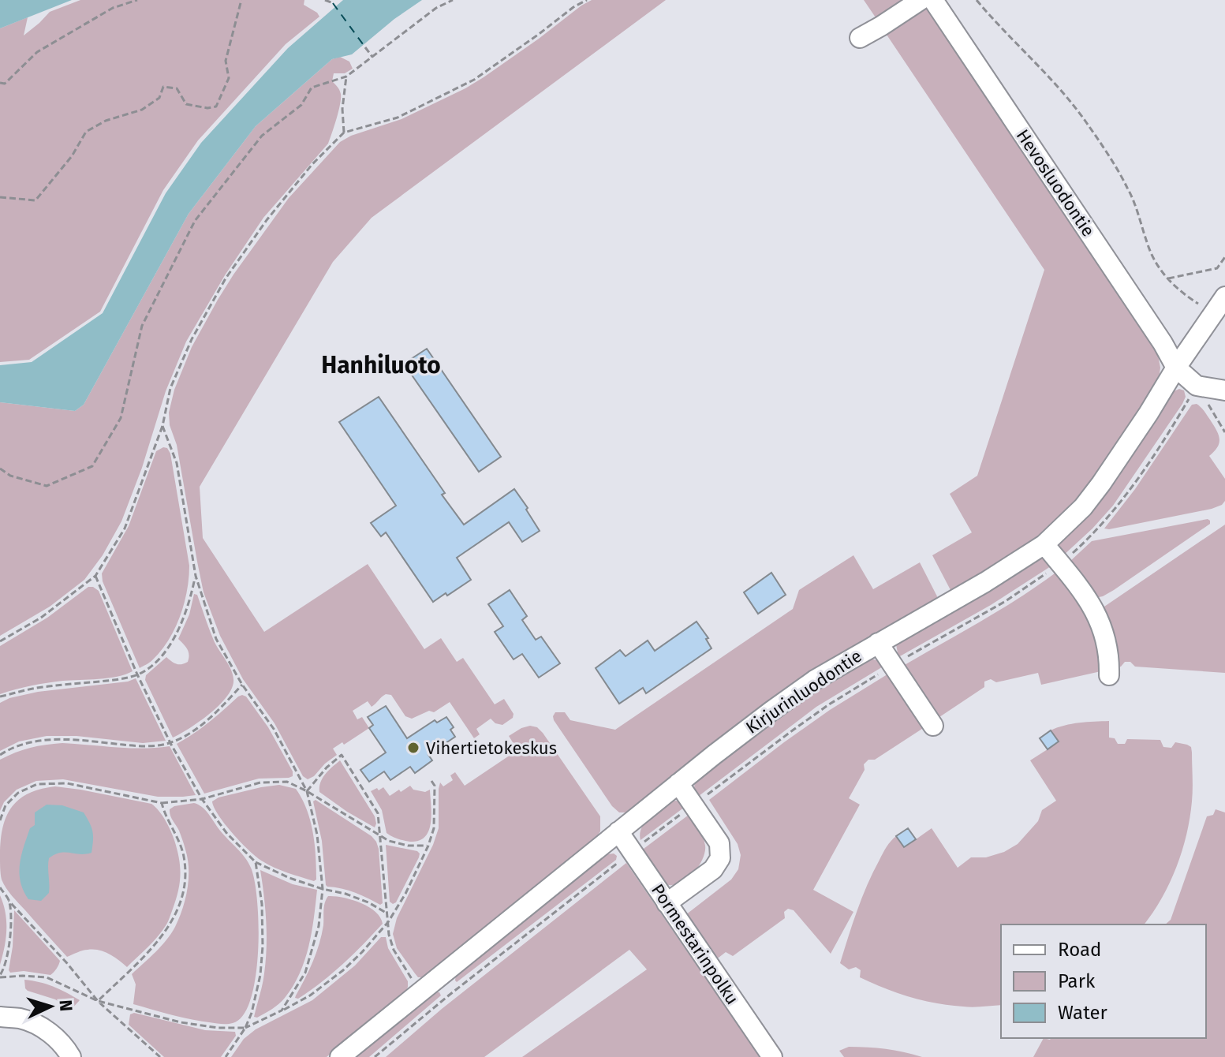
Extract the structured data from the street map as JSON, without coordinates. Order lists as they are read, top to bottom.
{
  "streets": {
    "street": ["Hevosluodontie", "Kirjurinluodontie", "Pormestarinpolku"]
  },
  "crossings": [
    ["Hevosluodontie", "Kirjurinluodontie"],
    ["Kirjurinluodontie", "Pormestarinpolku"]
  ],
  "districts": ["Hanhiluoto"],
  "places": ["Vihertietokeskus"],
  "legend": ["Road", "Park", "Water"],
  "north": "right"
}
